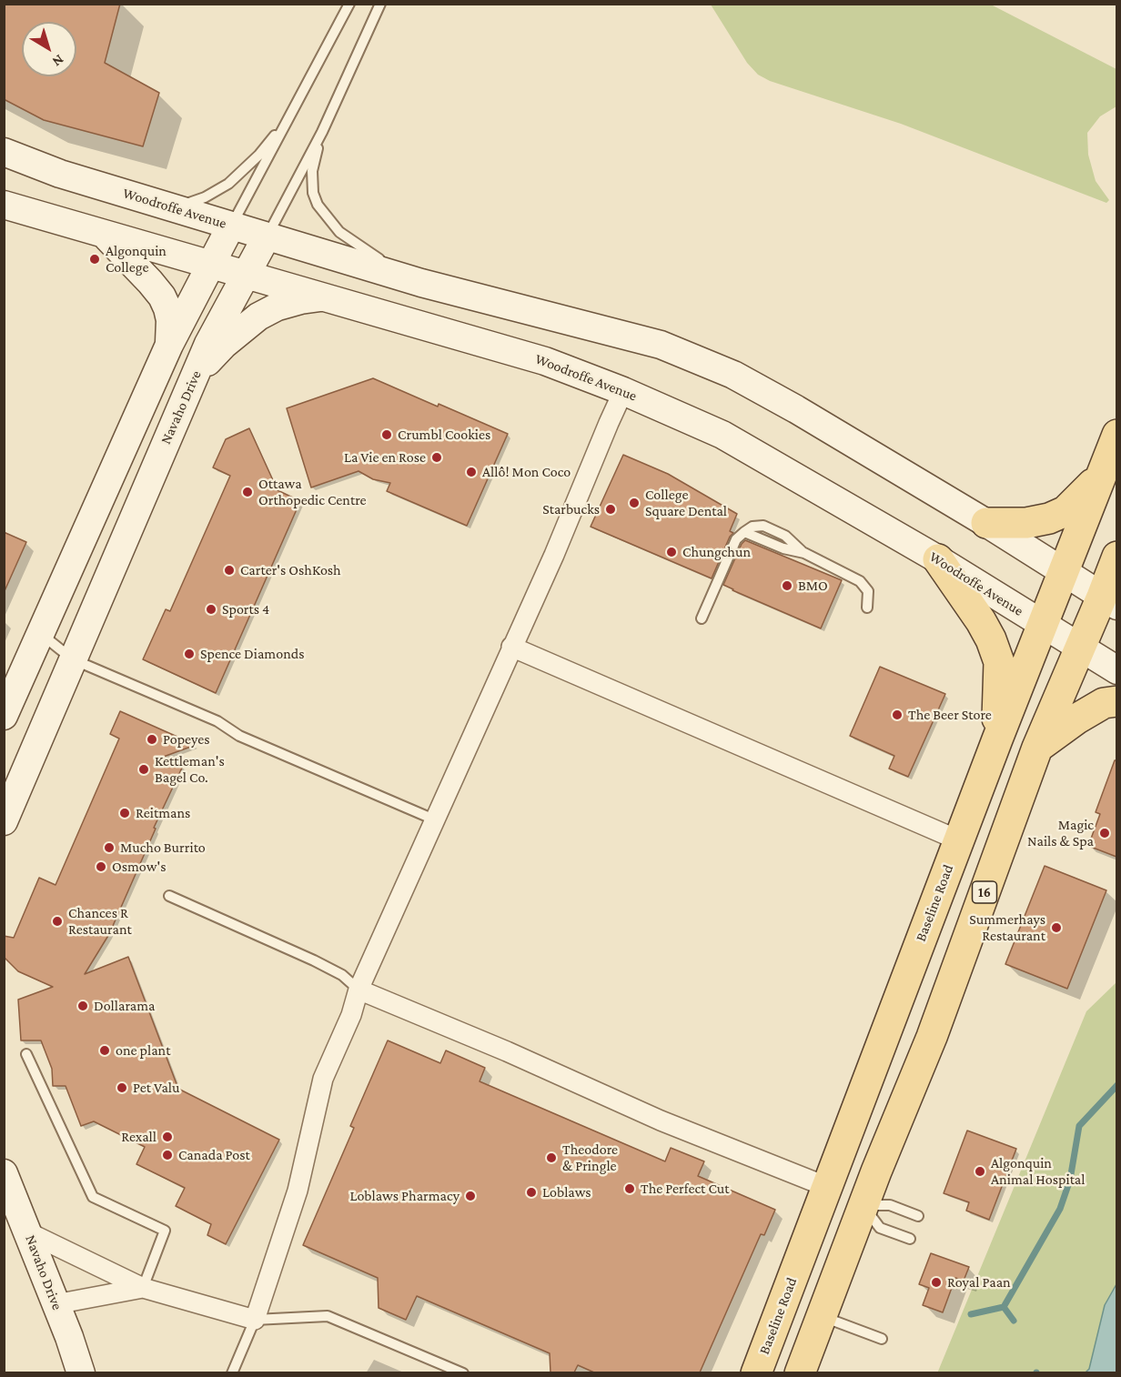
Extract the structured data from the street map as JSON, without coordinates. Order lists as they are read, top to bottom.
{
  "streets": {
    "main road": [
      "Woodroffe Avenue",
      "Navaho Drive",
      "16",
      "Baseline Road"
    ]
  },
  "crossings": [
    ["Woodroffe Avenue", "Navaho Drive"],
    ["Woodroffe Avenue", "16"],
    ["Woodroffe Avenue", "Baseline Road"]
  ],
  "places": [
    "Algonquin College",
    "Crumbl Cookies",
    "La Vie en Rose",
    "Allô! Mon Coco",
    "Ottawa Orthopedic Centre",
    "College Square Dental",
    "Starbucks",
    "Chungchun",
    "Carter's OshKosh",
    "BMO",
    "Sports 4",
    "Spence Diamonds",
    "The Beer Store",
    "Popeyes",
    "Kettleman's Bagel Co.",
    "Reitmans",
    "Magic Nails & Spa",
    "Mucho Burrito",
    "Osmow's",
    "Chances R Restaurant",
    "Summerhays Restaurant",
    "Dollarama",
    "one plant",
    "Pet Valu",
    "Rexall",
    "Canada Post",
    "Theodore & Pringle",
    "Algonquin Animal Hospital",
    "The Perfect Cut",
    "Loblaws",
    "Loblaws Pharmacy",
    "Royal Paan"
  ],
  "north": "bottom right"
}
